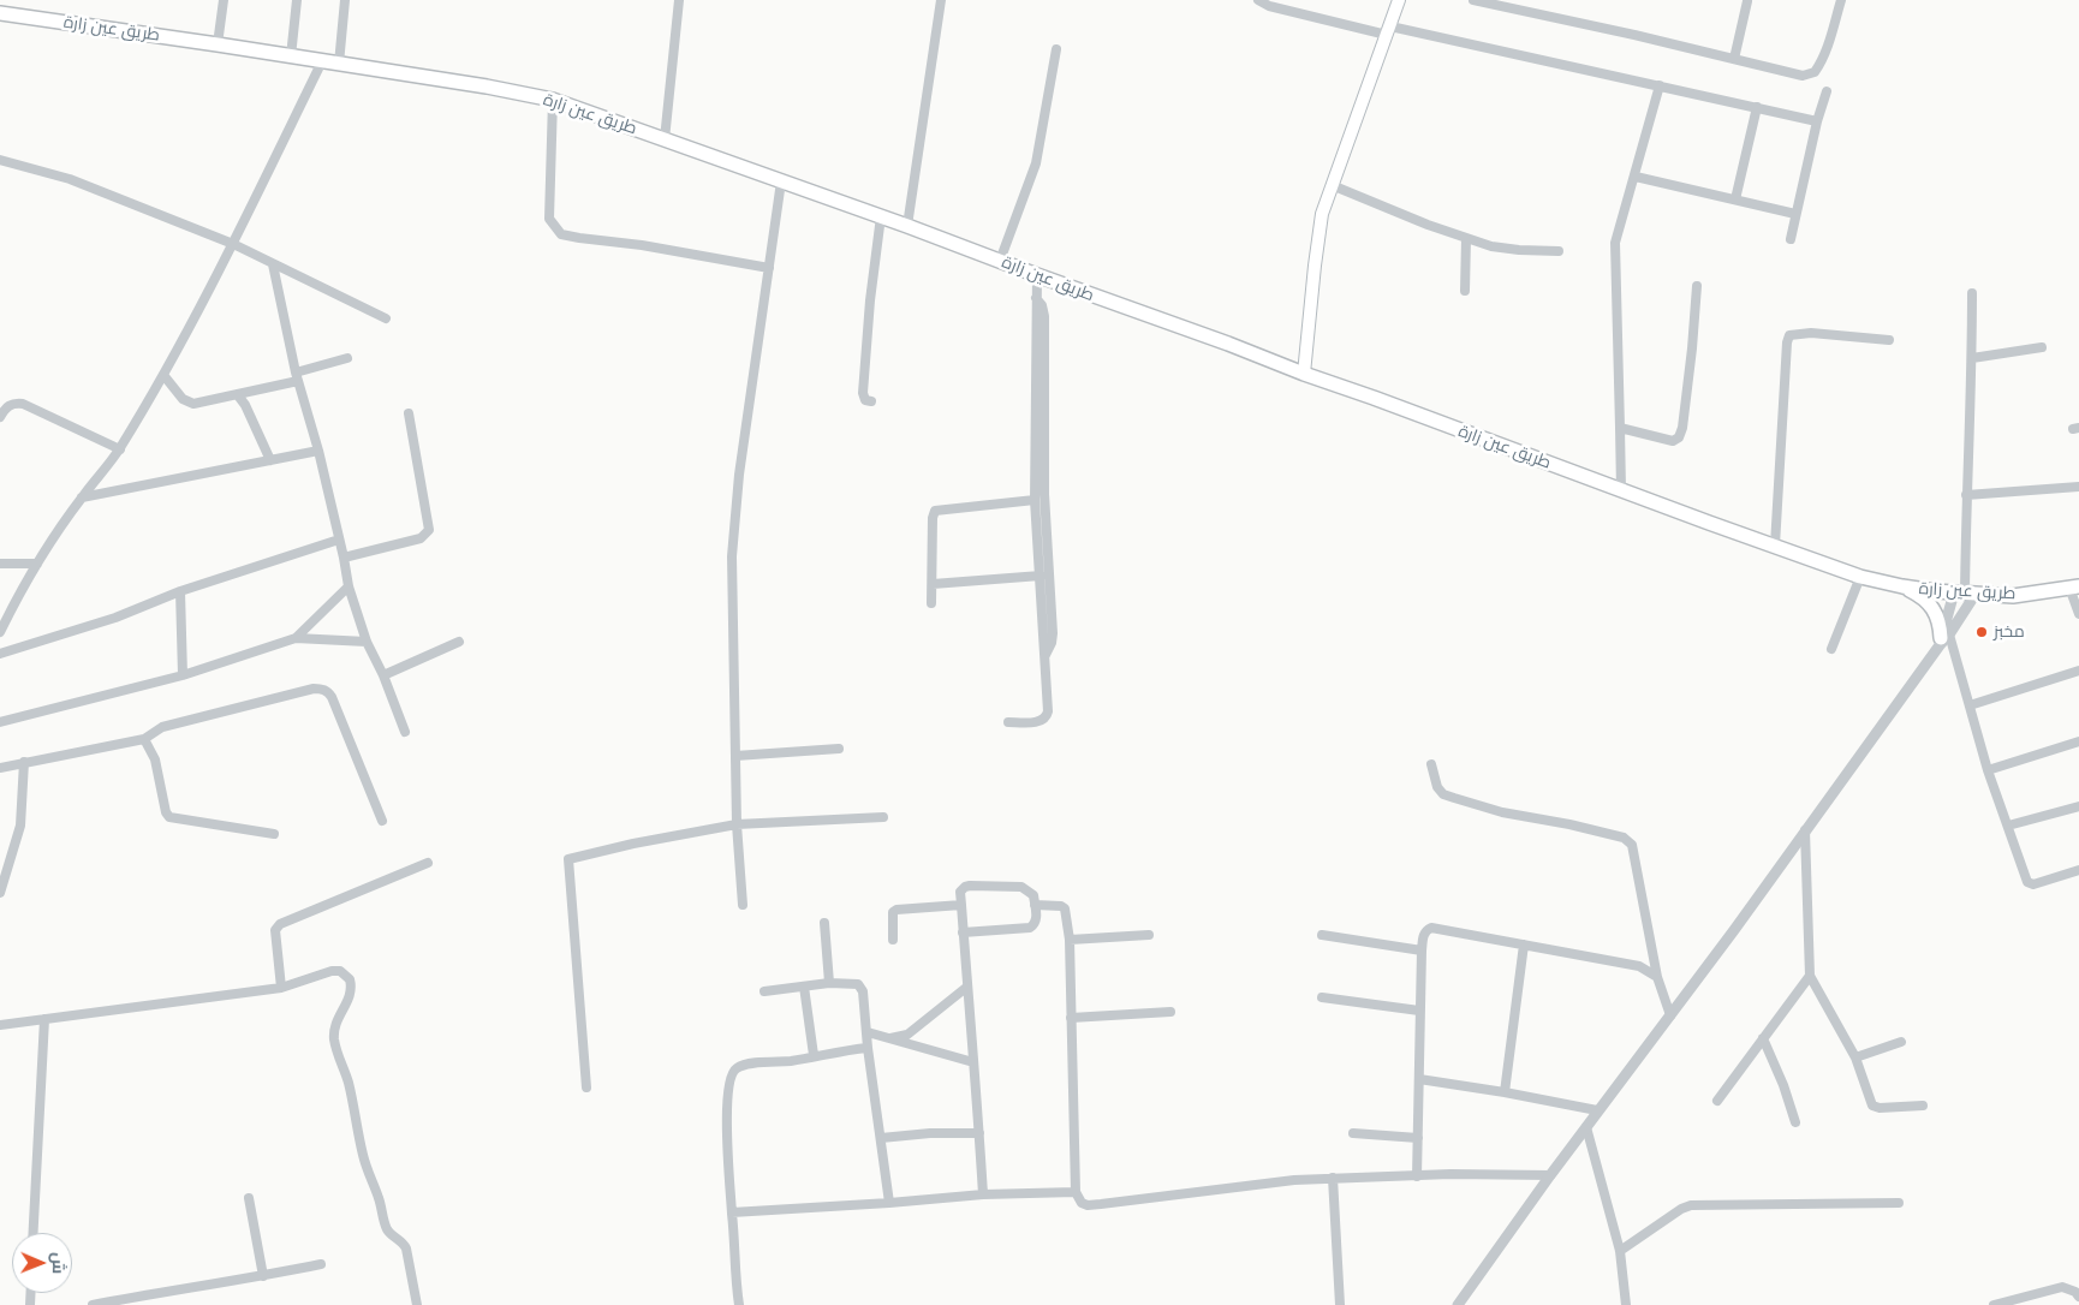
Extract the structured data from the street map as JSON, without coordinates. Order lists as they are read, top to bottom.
{
  "streets": {
    "main road": ["طريق عين زارة"]
  },
  "places": ["مخبز"],
  "north": "right"
}
